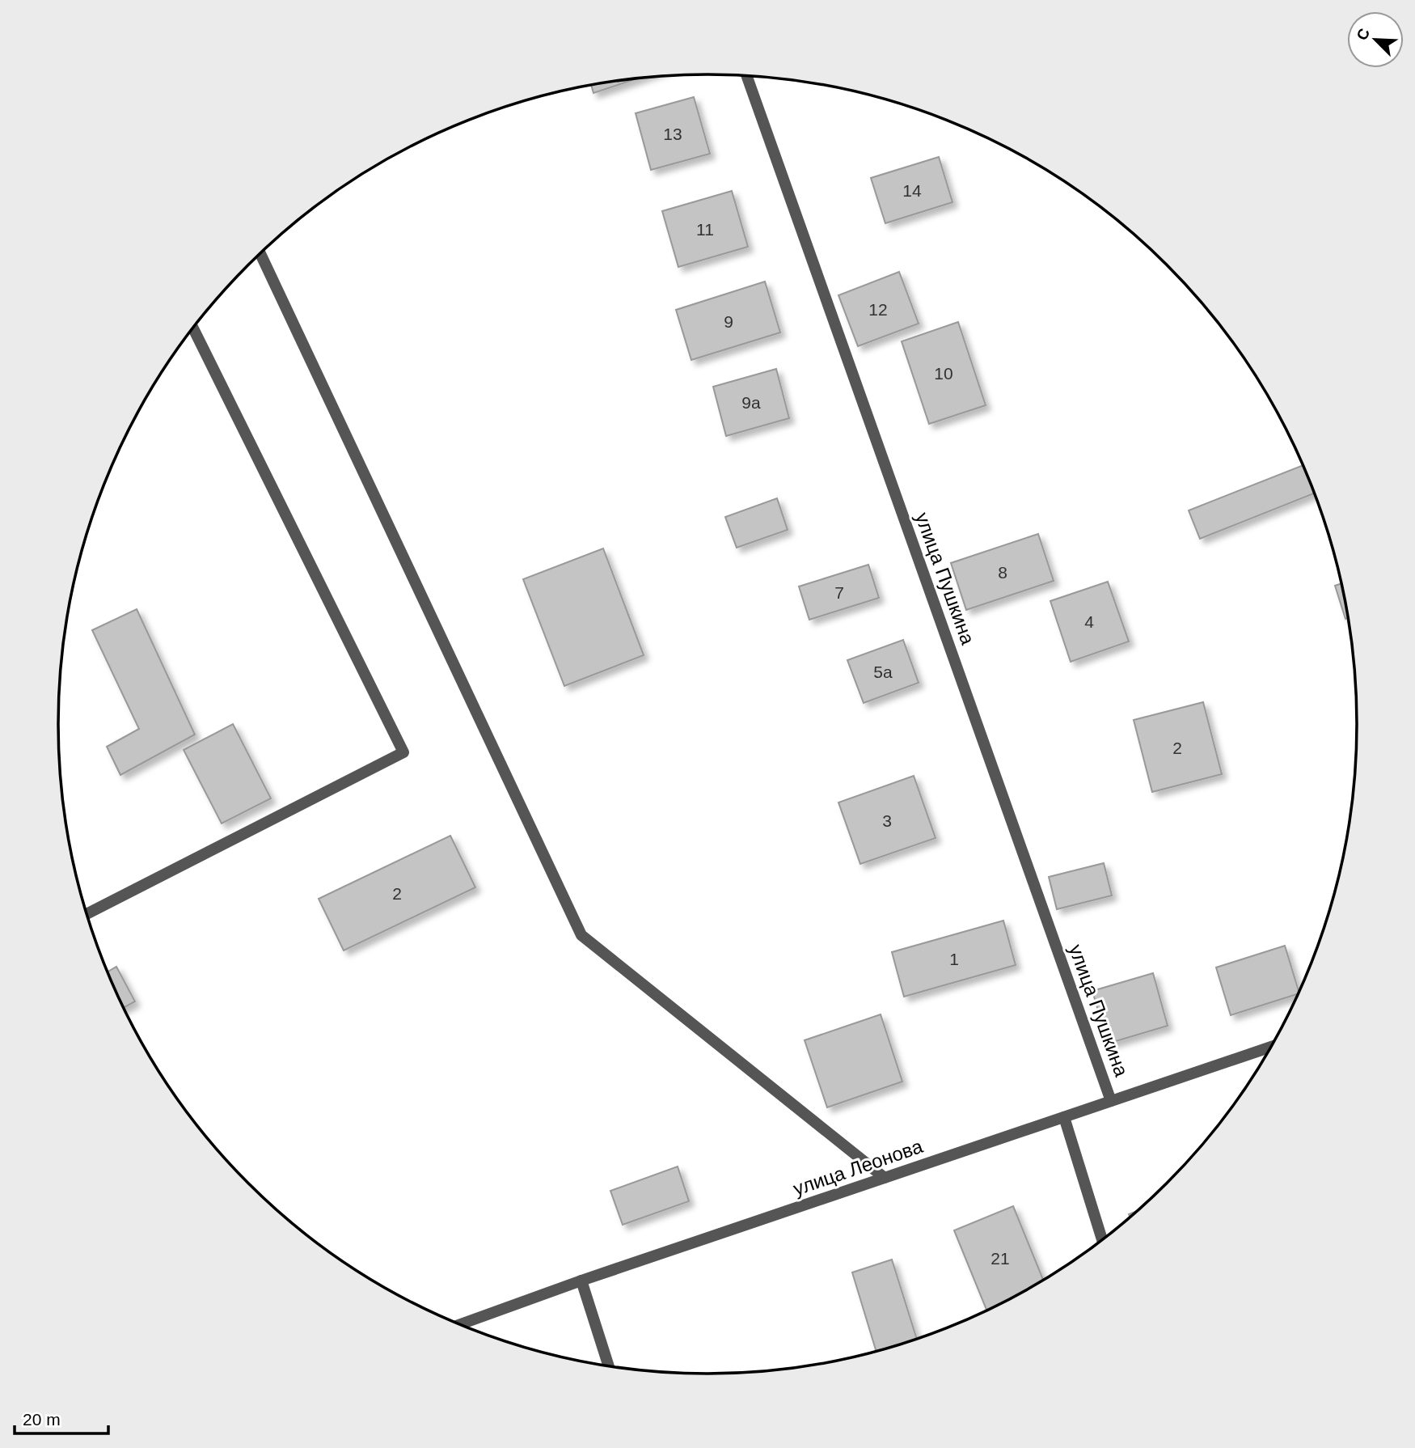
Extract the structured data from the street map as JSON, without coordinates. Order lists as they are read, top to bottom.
{
  "streets": {
    "street": ["улица Пушкина", "улица Леонова"]
  },
  "crossings": [
    ["улица Пушкина", "улица Леонова"]
  ],
  "house_numbers": [
    "13",
    "14",
    "11",
    "12",
    "9",
    "10",
    "9а",
    "8",
    "7",
    "4",
    "5а",
    "2",
    "3",
    "2",
    "1",
    "21"
  ],
  "scale_bar": "20 m",
  "north": "top left"
}
